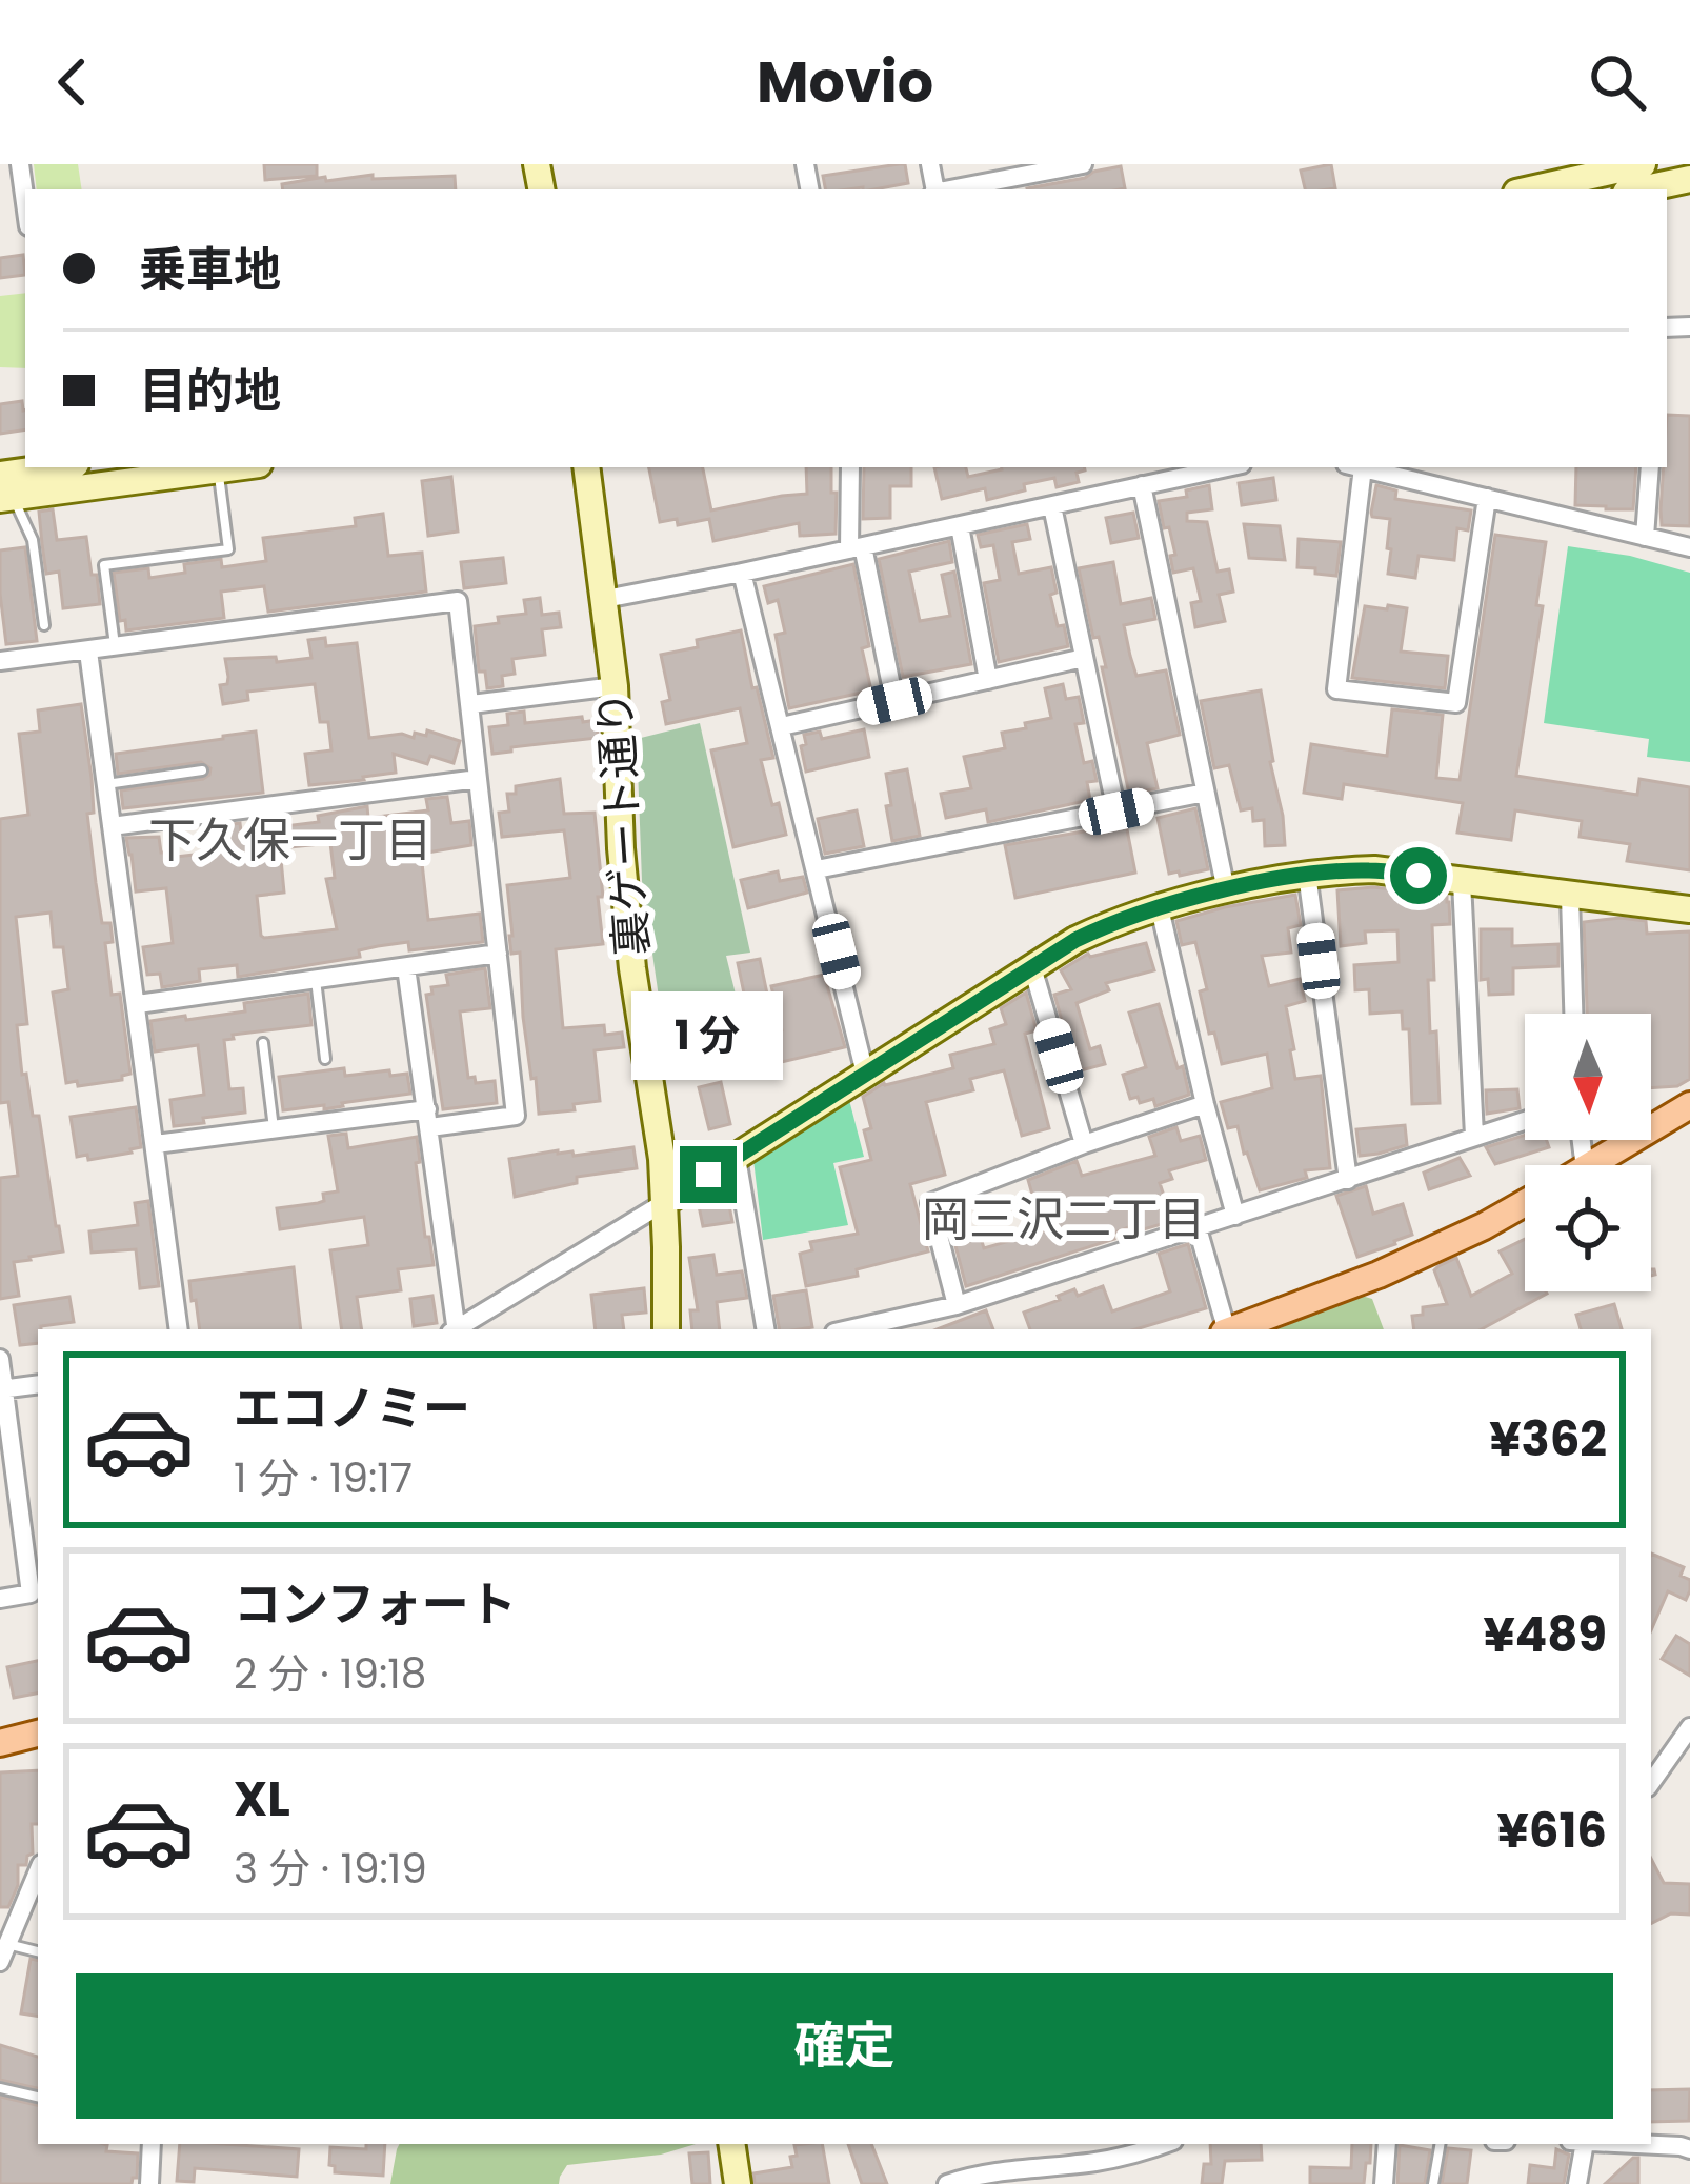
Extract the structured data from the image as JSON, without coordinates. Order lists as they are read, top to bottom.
{
  "streets": {
    "street": ["裏ゲート通り"]
  },
  "districts": ["下久保一丁目", "岡三沢二丁目"],
  "north": "bottom",
  "page": {
    "header": "Movio",
    "banner": ["乗車地", "目的地"],
    "bubble": "1 分",
    "list": [
      {
        "name": "エコノミー",
        "note": "1 分 · 19:17",
        "value": "¥362"
      },
      {
        "name": "コンフォート",
        "note": "2 分 · 19:18",
        "value": "¥489"
      },
      {
        "name": "XL",
        "note": "3 分 · 19:19",
        "value": "¥616"
      }
    ],
    "buttons": "確定"
  }
}
